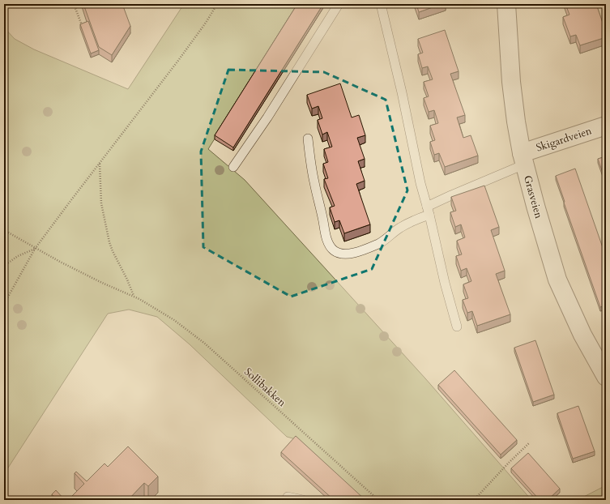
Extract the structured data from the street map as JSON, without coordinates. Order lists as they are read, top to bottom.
{
  "streets": {
    "street": ["Skigardveien", "Grasveien"],
    "path": ["Sollibakken"]
  },
  "crossings": [
    ["Skigardveien", "Grasveien"]
  ]
}
